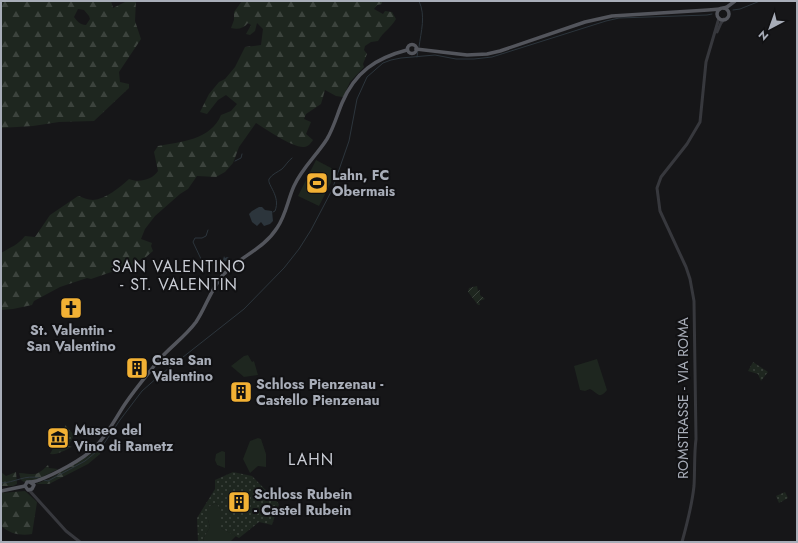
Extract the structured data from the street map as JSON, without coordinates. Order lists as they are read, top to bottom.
{
  "streets": {
    "street": ["ROMSTRASSE - VIA ROMA"]
  },
  "districts": ["SAN VALENTINO - ST. VALENTIN", "LAHN"],
  "places": {
    "sports": ["Lahn, FC Obermais"],
    "church": ["St. Valentin - San Valentino"],
    "building": ["Casa San Valentino", "Schloss Pienzenau - Castello Pienzenau", "Schloss Rubein - Castel Rubein"],
    "museum": ["Museo del Vino di Rametz"]
  },
  "north": "bottom left"
}
